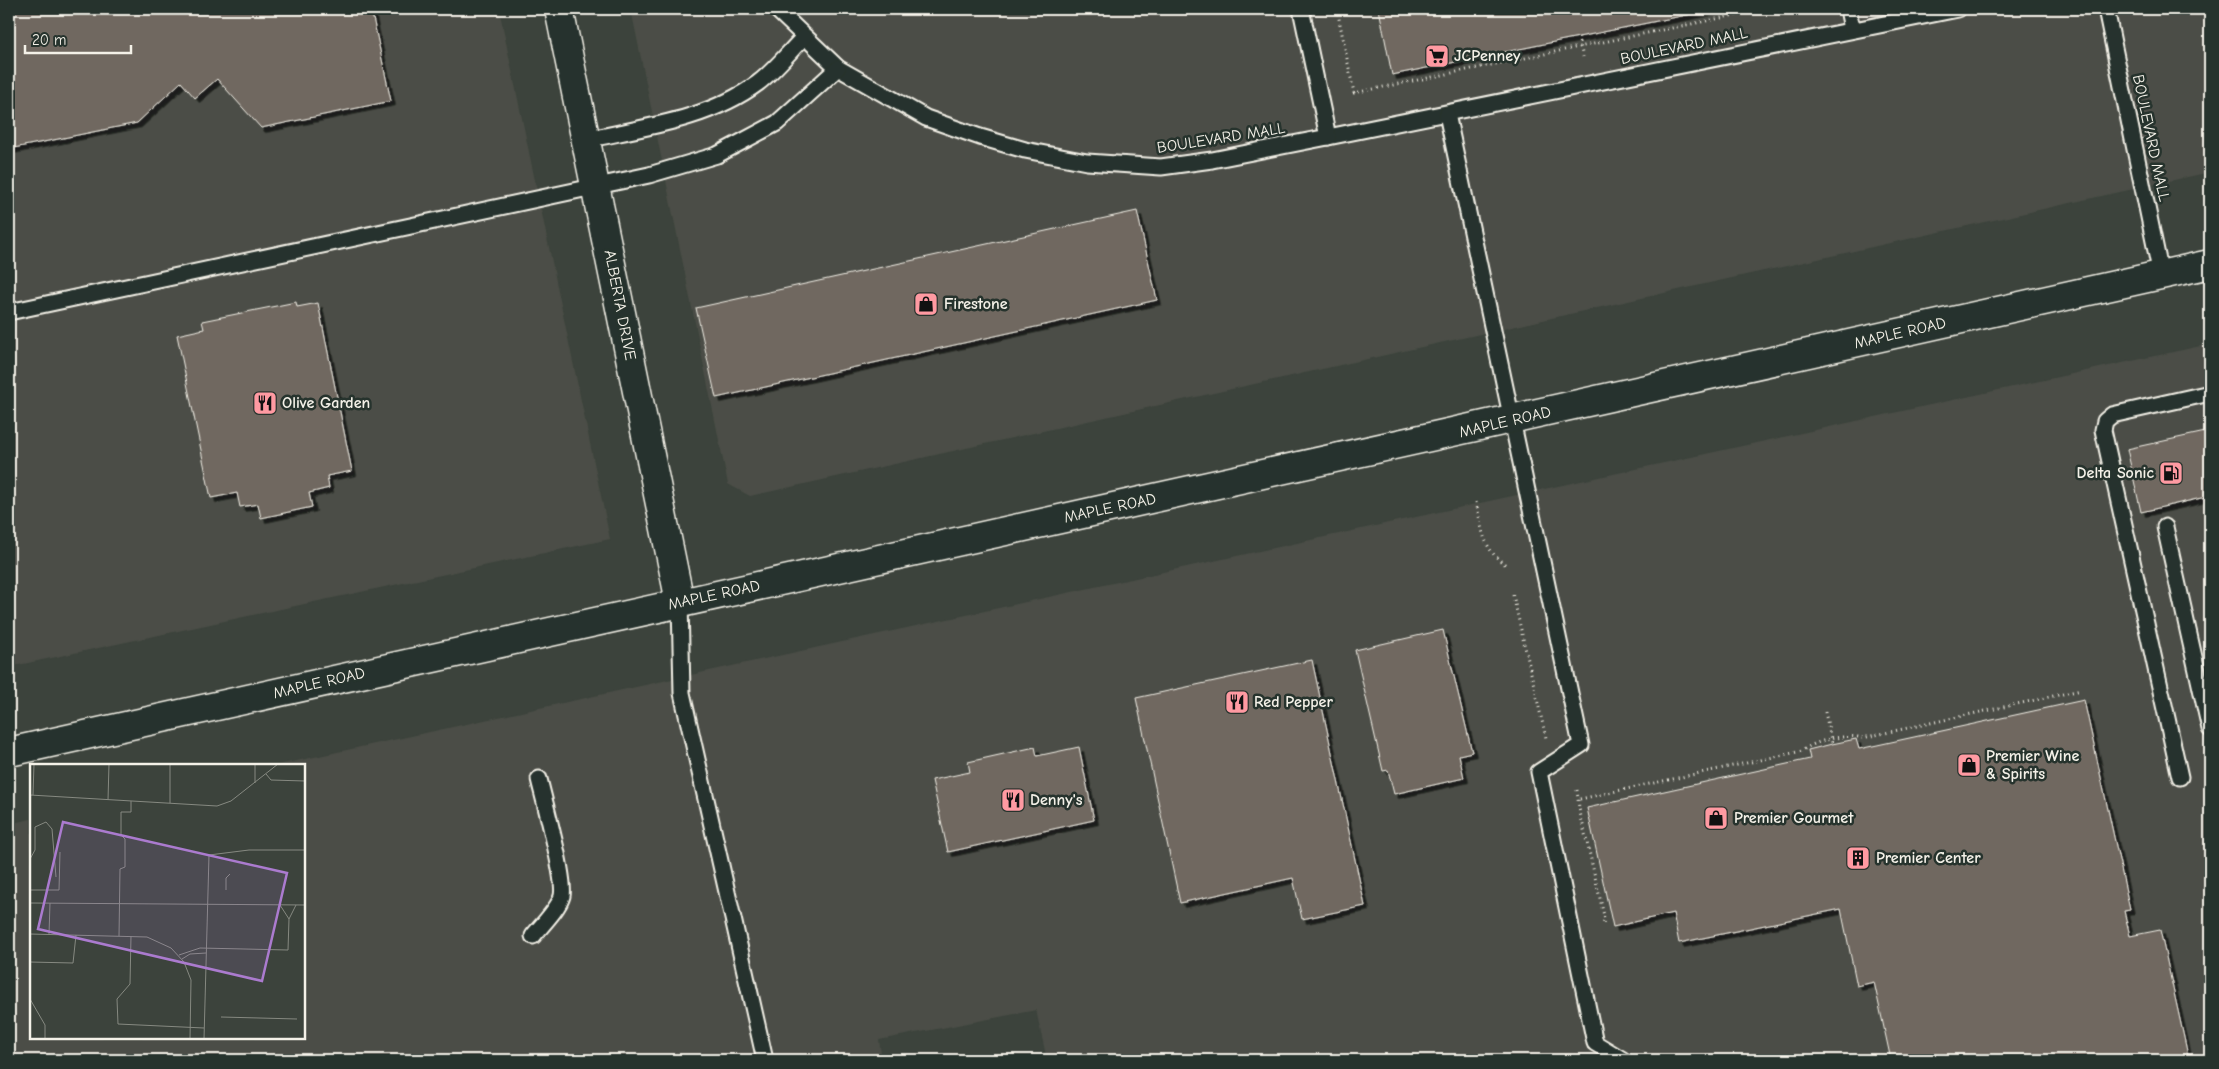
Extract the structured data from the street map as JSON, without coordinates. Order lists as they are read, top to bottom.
{
  "streets": {
    "main road": ["ALBERTA DRIVE", "MAPLE ROAD"],
    "lane": ["BOULEVARD MALL"]
  },
  "crossings": [
    ["BOULEVARD MALL", "MAPLE ROAD"],
    ["ALBERTA DRIVE", "MAPLE ROAD"]
  ],
  "places": {
    "supermarket": ["JCPenney"],
    "shop": ["Firestone", "Premier Wine & Spirits", "Premier Gourmet"],
    "restaurant": ["Olive Garden", "Red Pepper", "Denny's"],
    "fuel station": ["Delta Sonic"],
    "building": ["Premier Center"]
  },
  "scale_bar": "20 m"
}
